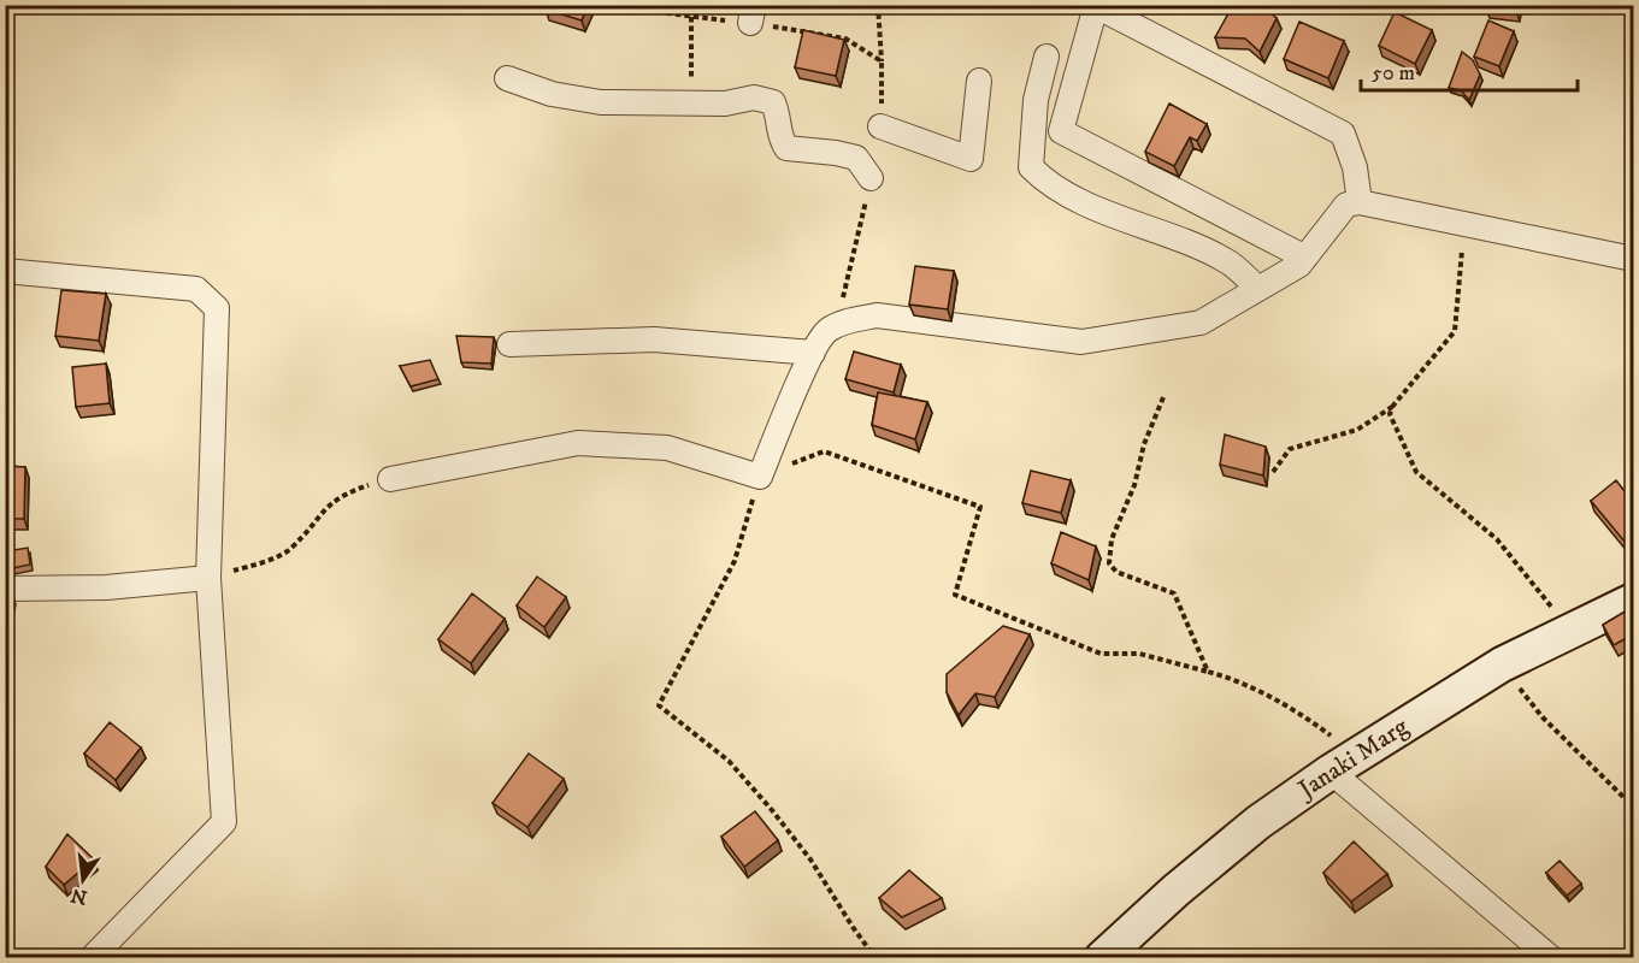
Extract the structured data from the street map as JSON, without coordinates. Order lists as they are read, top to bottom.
{
  "streets": {
    "street": ["Janaki Marg"]
  },
  "scale_bar": "50 m",
  "north": "bottom"
}
